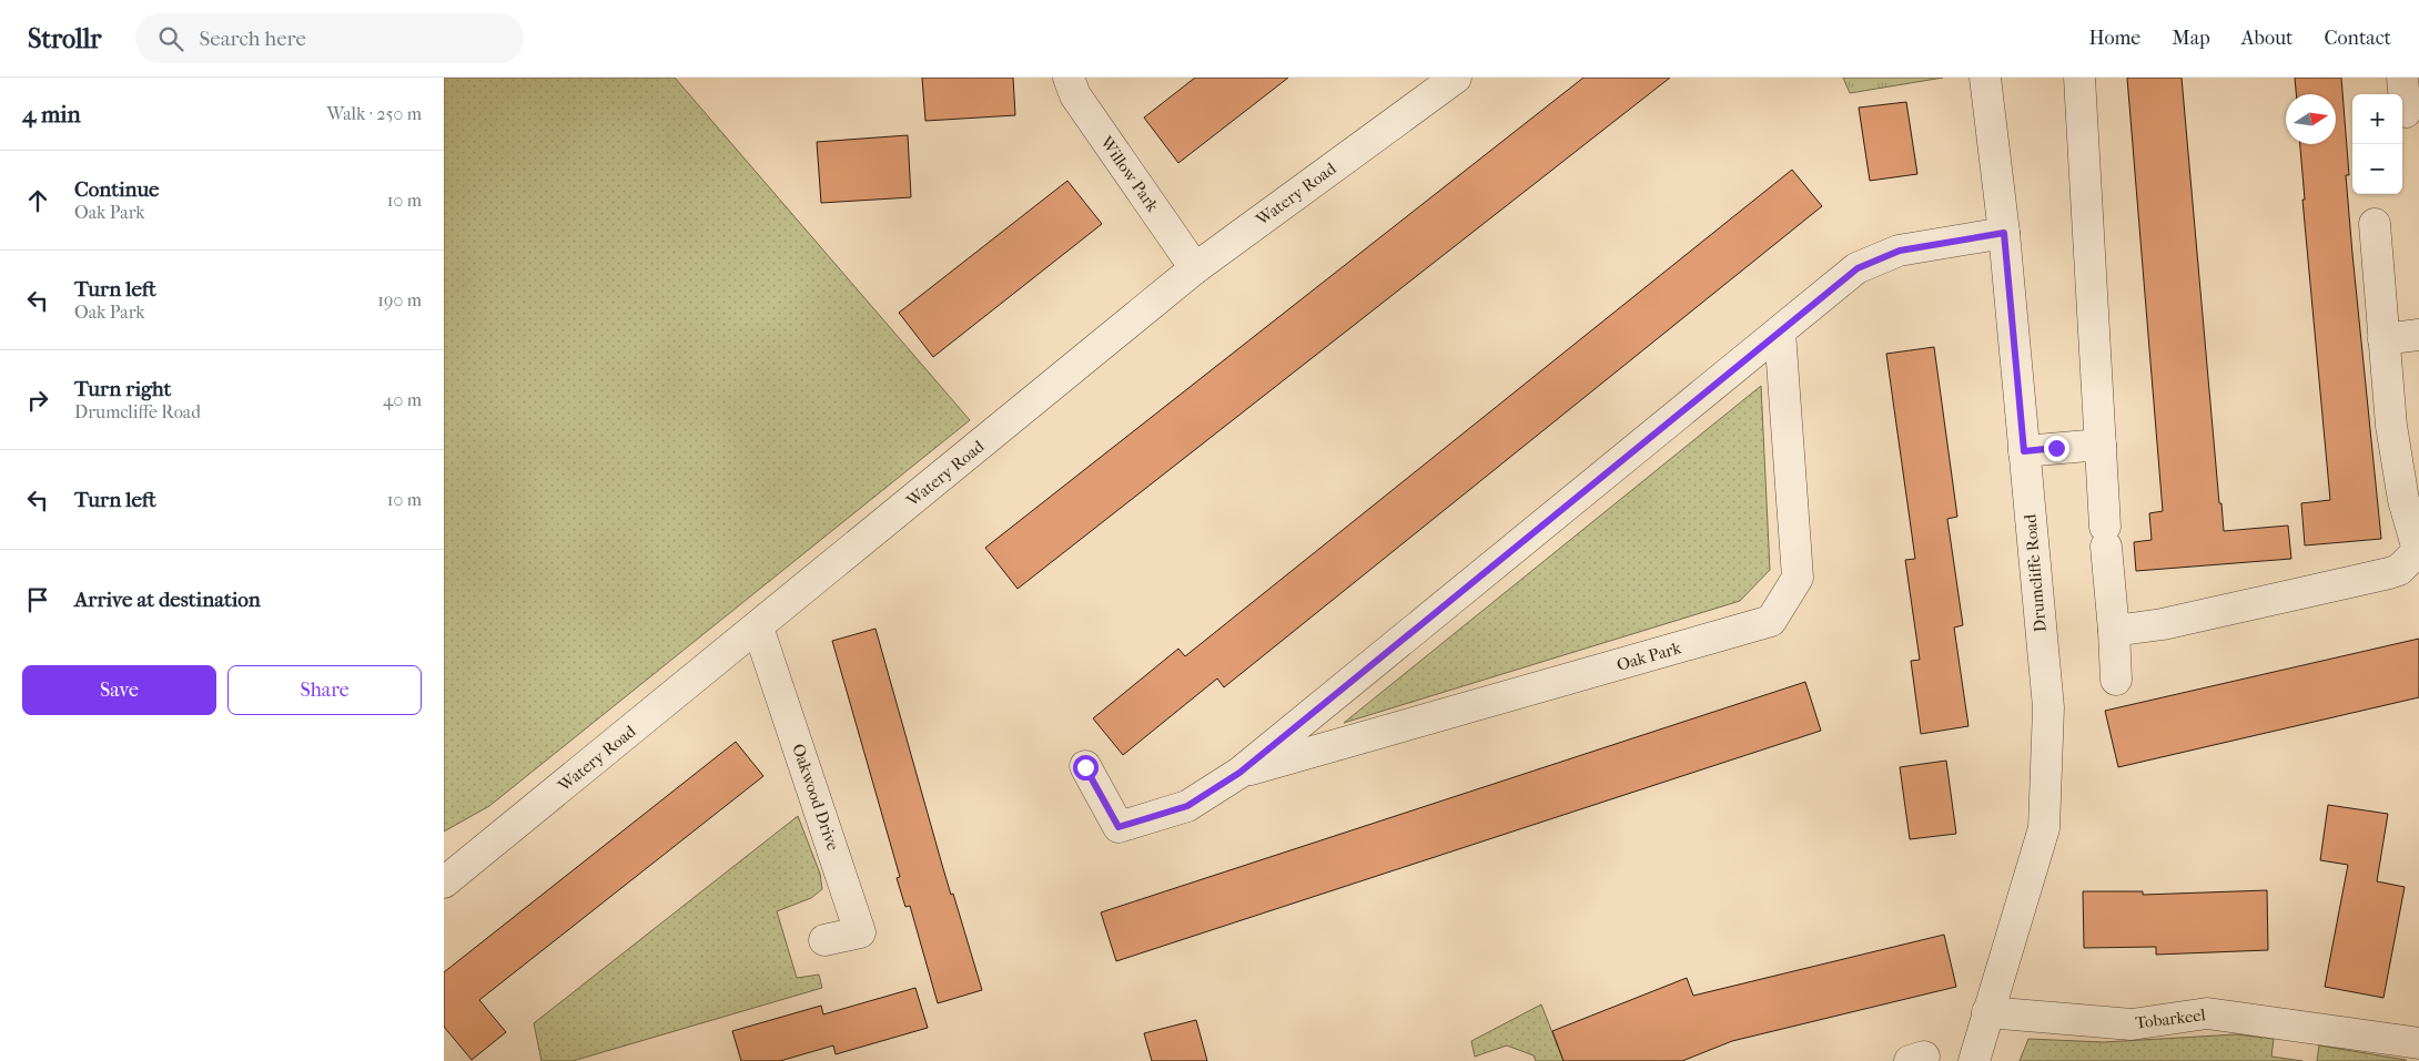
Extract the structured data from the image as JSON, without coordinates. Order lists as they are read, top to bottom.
{
  "streets": {
    "street": [
      "Willow Park",
      "Watery Road",
      "Drumcliffe Road",
      "Oak Park",
      "Oakwood Drive",
      "Tobarkeel"
    ]
  },
  "crossings": [
    ["Willow Park", "Watery Road"],
    ["Watery Road", "Oakwood Drive"],
    ["Drumcliffe Road", "Oak Park"],
    ["Drumcliffe Road", "Tobarkeel"]
  ],
  "north": "right",
  "page": {
    "header": "Strollr",
    "search": "Search here",
    "nav": [
      "Home",
      "Map",
      "About",
      "Contact"
    ],
    "heading": ["4 min", "Walk · 250 m"],
    "map_buttons": ["+", "−"],
    "list": [
      ["Continue", "Oak Park", "10 m"],
      ["Turn left", "Oak Park", "190 m"],
      ["Turn right", "Drumcliffe Road", "40 m"],
      ["Turn left", "10 m"],
      "Arrive at destination"
    ],
    "buttons": ["Save", "Share"]
  }
}
